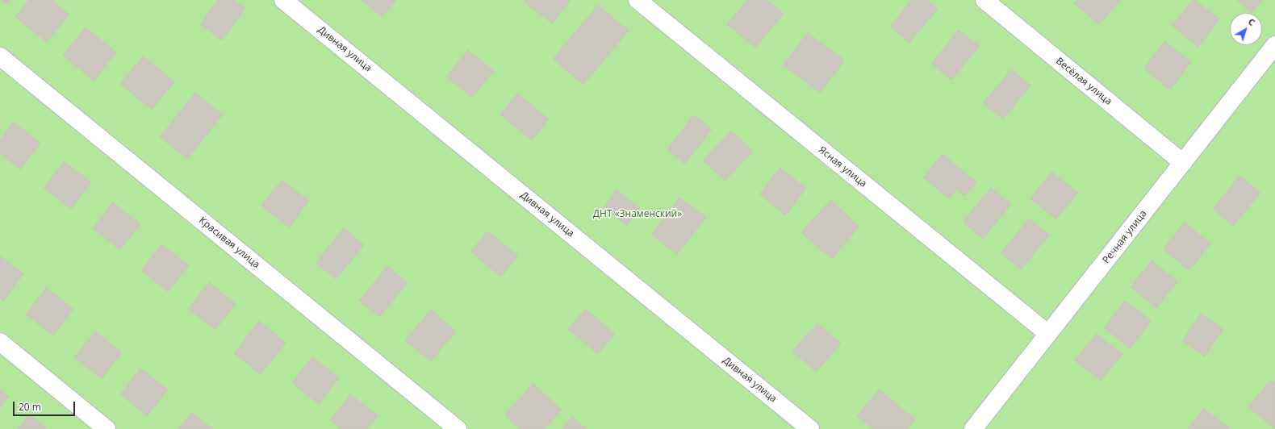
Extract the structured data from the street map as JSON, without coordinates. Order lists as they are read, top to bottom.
{
  "streets": {
    "street": [
      "Дивная улица",
      "Весёлая улица",
      "Ясная улица",
      "Речная улица",
      "Красивая улица"
    ]
  },
  "crossings": [
    ["Весёлая улица", "Речная улица"],
    ["Ясная улица", "Речная улица"]
  ],
  "parks": ["ДНТ «Знаменский»"],
  "scale_bar": "20 m",
  "north": "top right"
}
